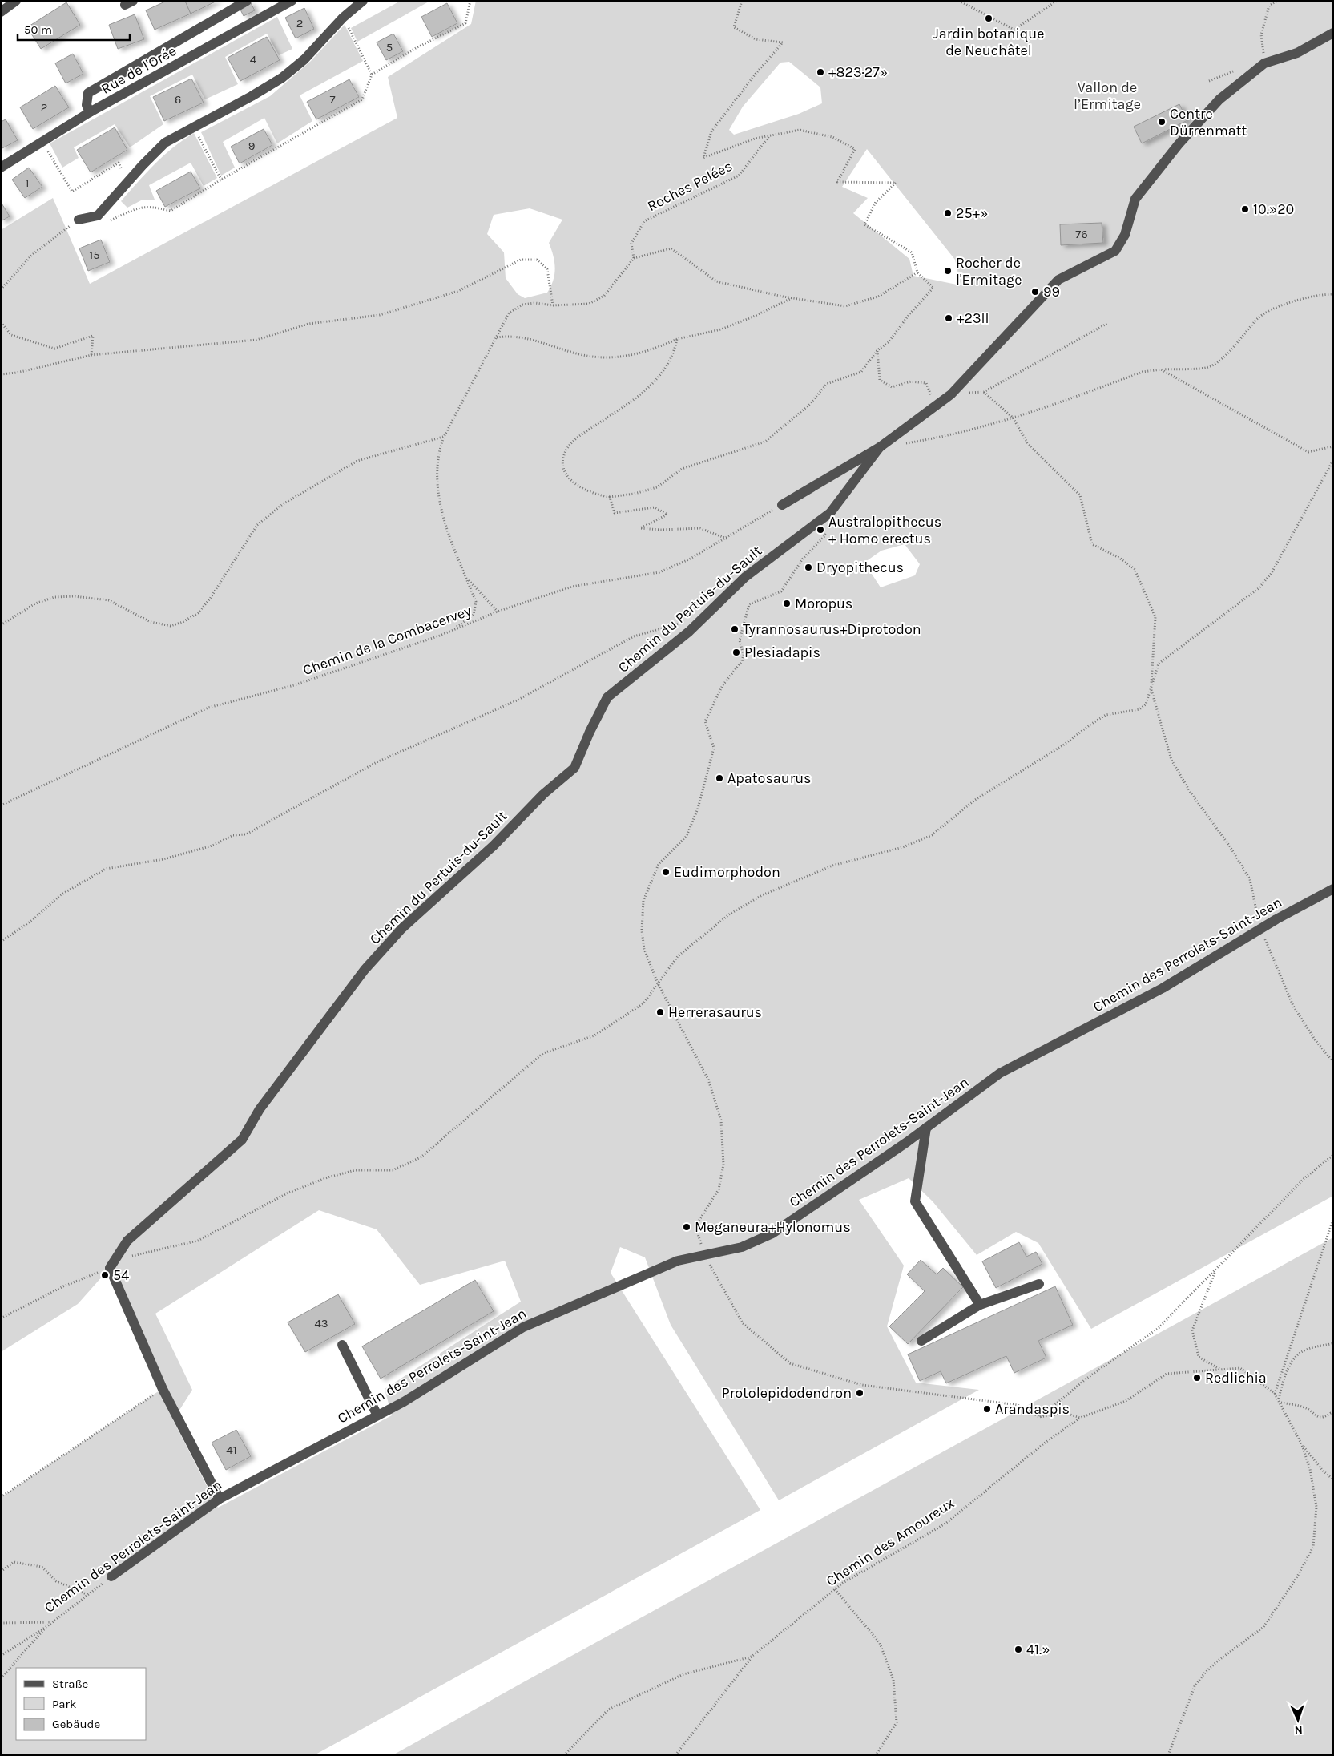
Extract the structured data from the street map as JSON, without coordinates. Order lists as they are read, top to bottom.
{
  "streets": {
    "street": ["Rue de l'Orée", "Chemin du Pertuis-du-Sault", "Chemin des Perrolets-Saint-Jean"],
    "path": ["Roches Pelées", "Chemin de la Combacervey", "Chemin des Amoureux"]
  },
  "crossings": [
    ["Chemin du Pertuis-du-Sault", "Chemin de la Combacervey"]
  ],
  "parks": ["Vallon de l’Ermitage"],
  "places": [
    "Jardin botanique de Neuchâtel",
    "+823·27»",
    "Centre Dürrenmatt",
    "10.»20",
    "25+»",
    "Rocher de l'Ermitage",
    "99",
    "+23II",
    "Australopithecus + Homo erectus",
    "Dryopithecus",
    "Moropus",
    "Tyrannosaurus+Diprotodon",
    "Plesiadapis",
    "Apatosaurus",
    "Eudimorphodon",
    "Herrerasaurus",
    "Meganeura+Hylonomus",
    "54",
    "Redlichia",
    "Protolepidodendron",
    "Arandaspis",
    "41.»"
  ],
  "house_numbers": [
    "2",
    "5",
    "4",
    "6",
    "7",
    "2",
    "9",
    "1",
    "76",
    "15",
    "43",
    "41"
  ],
  "legend": ["Straße", "Park", "Gebäude"],
  "scale_bar": "50 m",
  "north": "bottom"
}
